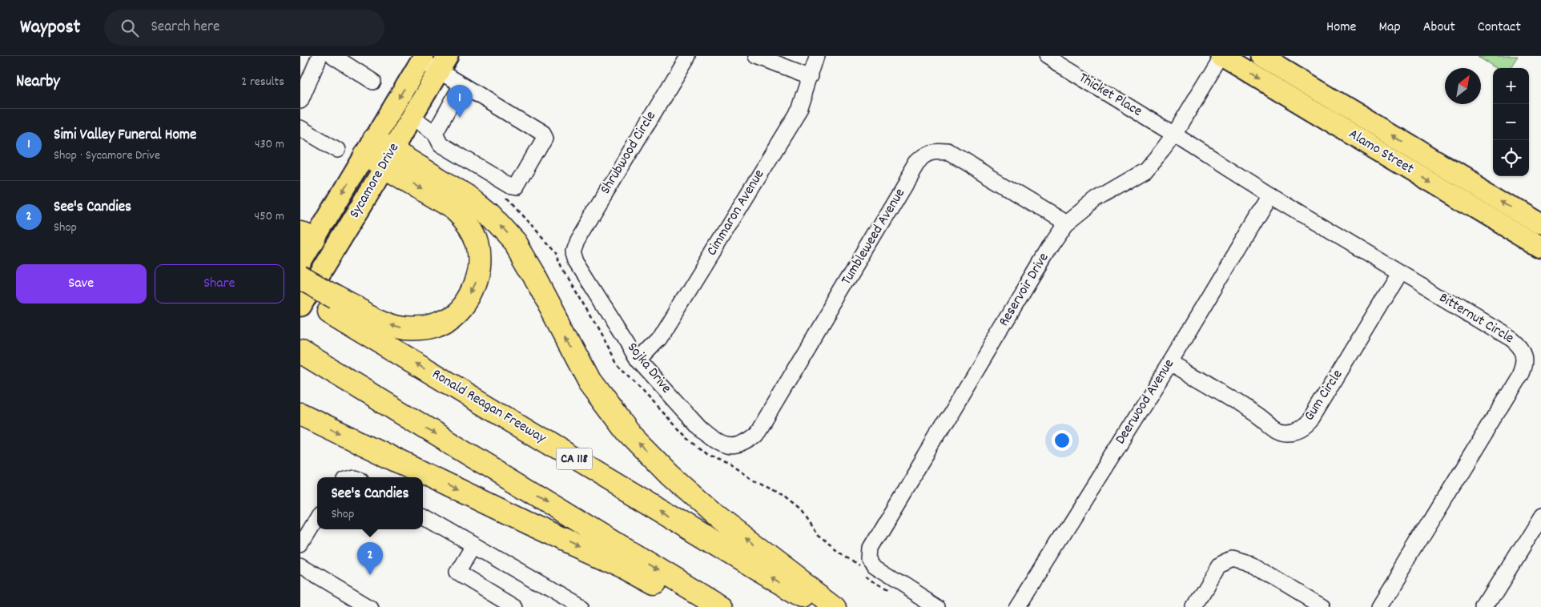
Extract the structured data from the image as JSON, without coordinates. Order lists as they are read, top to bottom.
{
  "streets": {
    "highway": ["Ronald Reagan Freeway", "CA 118"],
    "main road": ["Alamo Street", "Sycamore Drive"],
    "street": [
      "Thicket Place",
      "Shrubwood Circle",
      "Cimmaron Avenue",
      "Tumbleweed Avenue",
      "Reservoir Drive",
      "Bitternut Circle",
      "Sojka Drive",
      "Gum Circle",
      "Deerwood Avenue"
    ]
  },
  "crossings": [
    ["Thicket Place", "Reservoir Drive"],
    ["Thicket Place", "Bitternut Circle"],
    ["Alamo Street", "Reservoir Drive"],
    ["Shrubwood Circle", "Sojka Drive"],
    ["Cimmaron Avenue", "Sojka Drive"],
    ["Tumbleweed Avenue", "Reservoir Drive"],
    ["Tumbleweed Avenue", "Sojka Drive"],
    ["Reservoir Drive", "Bitternut Circle"],
    ["Bitternut Circle", "Gum Circle"],
    ["Bitternut Circle", "Deerwood Avenue"],
    ["Gum Circle", "Deerwood Avenue"]
  ],
  "north": "top right",
  "page": {
    "header": "Waypost",
    "search": "Search here",
    "nav": [
      "Home",
      "Map",
      "About",
      "Contact"
    ],
    "heading": ["Nearby", "2 results"],
    "map_buttons": ["+", "−"],
    "pins": ["1", "2"],
    "list": [
      {
        "mark": "1",
        "name": "Simi Valley Funeral Home",
        "note": "Shop · Sycamore Drive",
        "value": "430 m"
      },
      {
        "mark": "2",
        "name": "See's Candies",
        "note": "Shop",
        "value": "450 m"
      }
    ],
    "buttons": ["Save", "Share"],
    "popup": ["See's Candies", "Shop"]
  }
}
